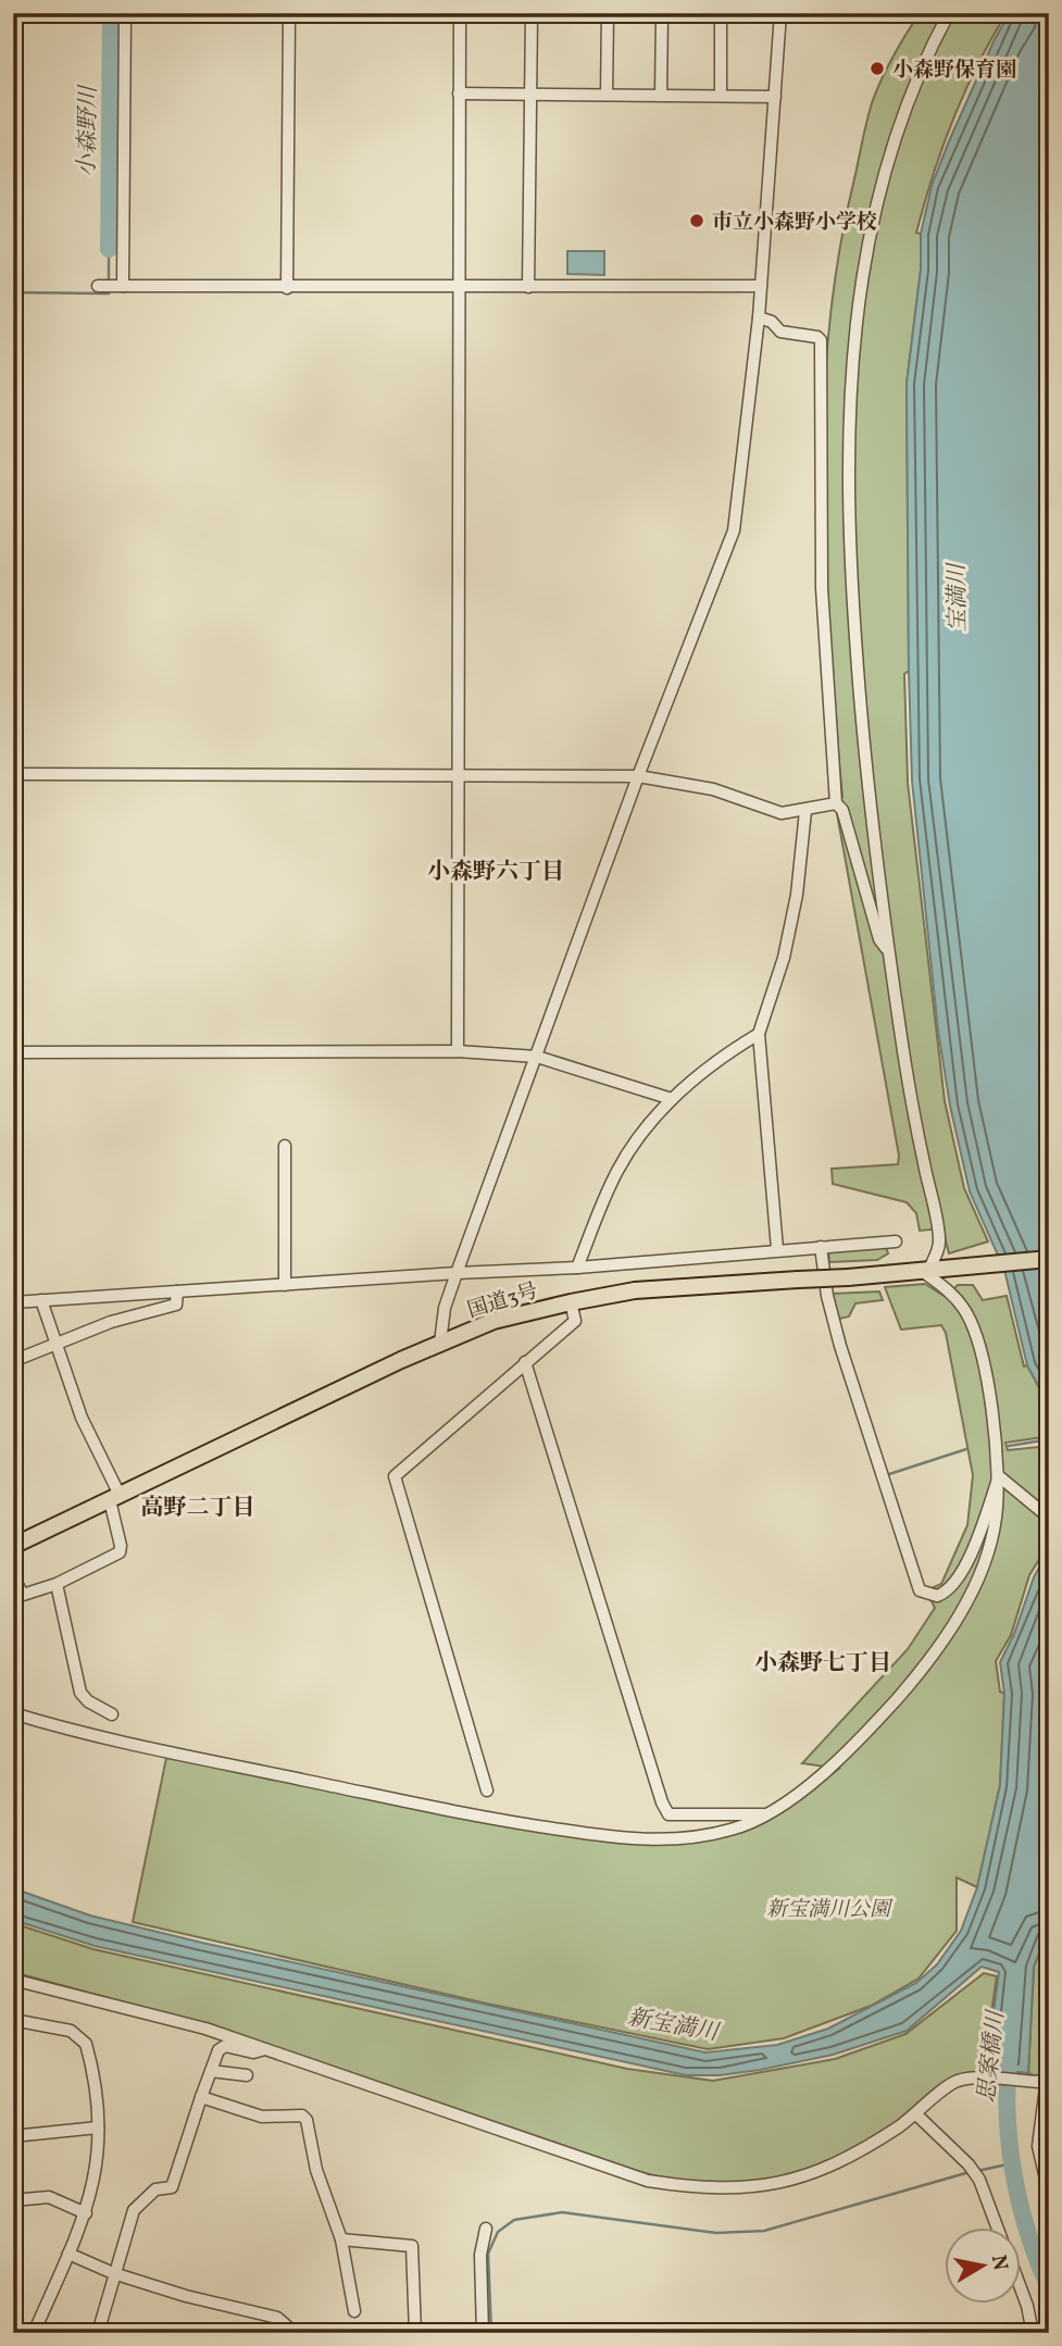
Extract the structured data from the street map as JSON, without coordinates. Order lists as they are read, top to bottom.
{
  "streets": {
    "highway": ["国道3号"]
  },
  "districts": ["小森野六丁目", "高野二丁目", "小森野七丁目"],
  "water": [
    "小森野川",
    "宝満川",
    "新宝満川",
    "思案橋川"
  ],
  "parks": ["新宝満川公園"],
  "places": ["小森野保育園", "市立小森野小学校"],
  "north": "right"
}
